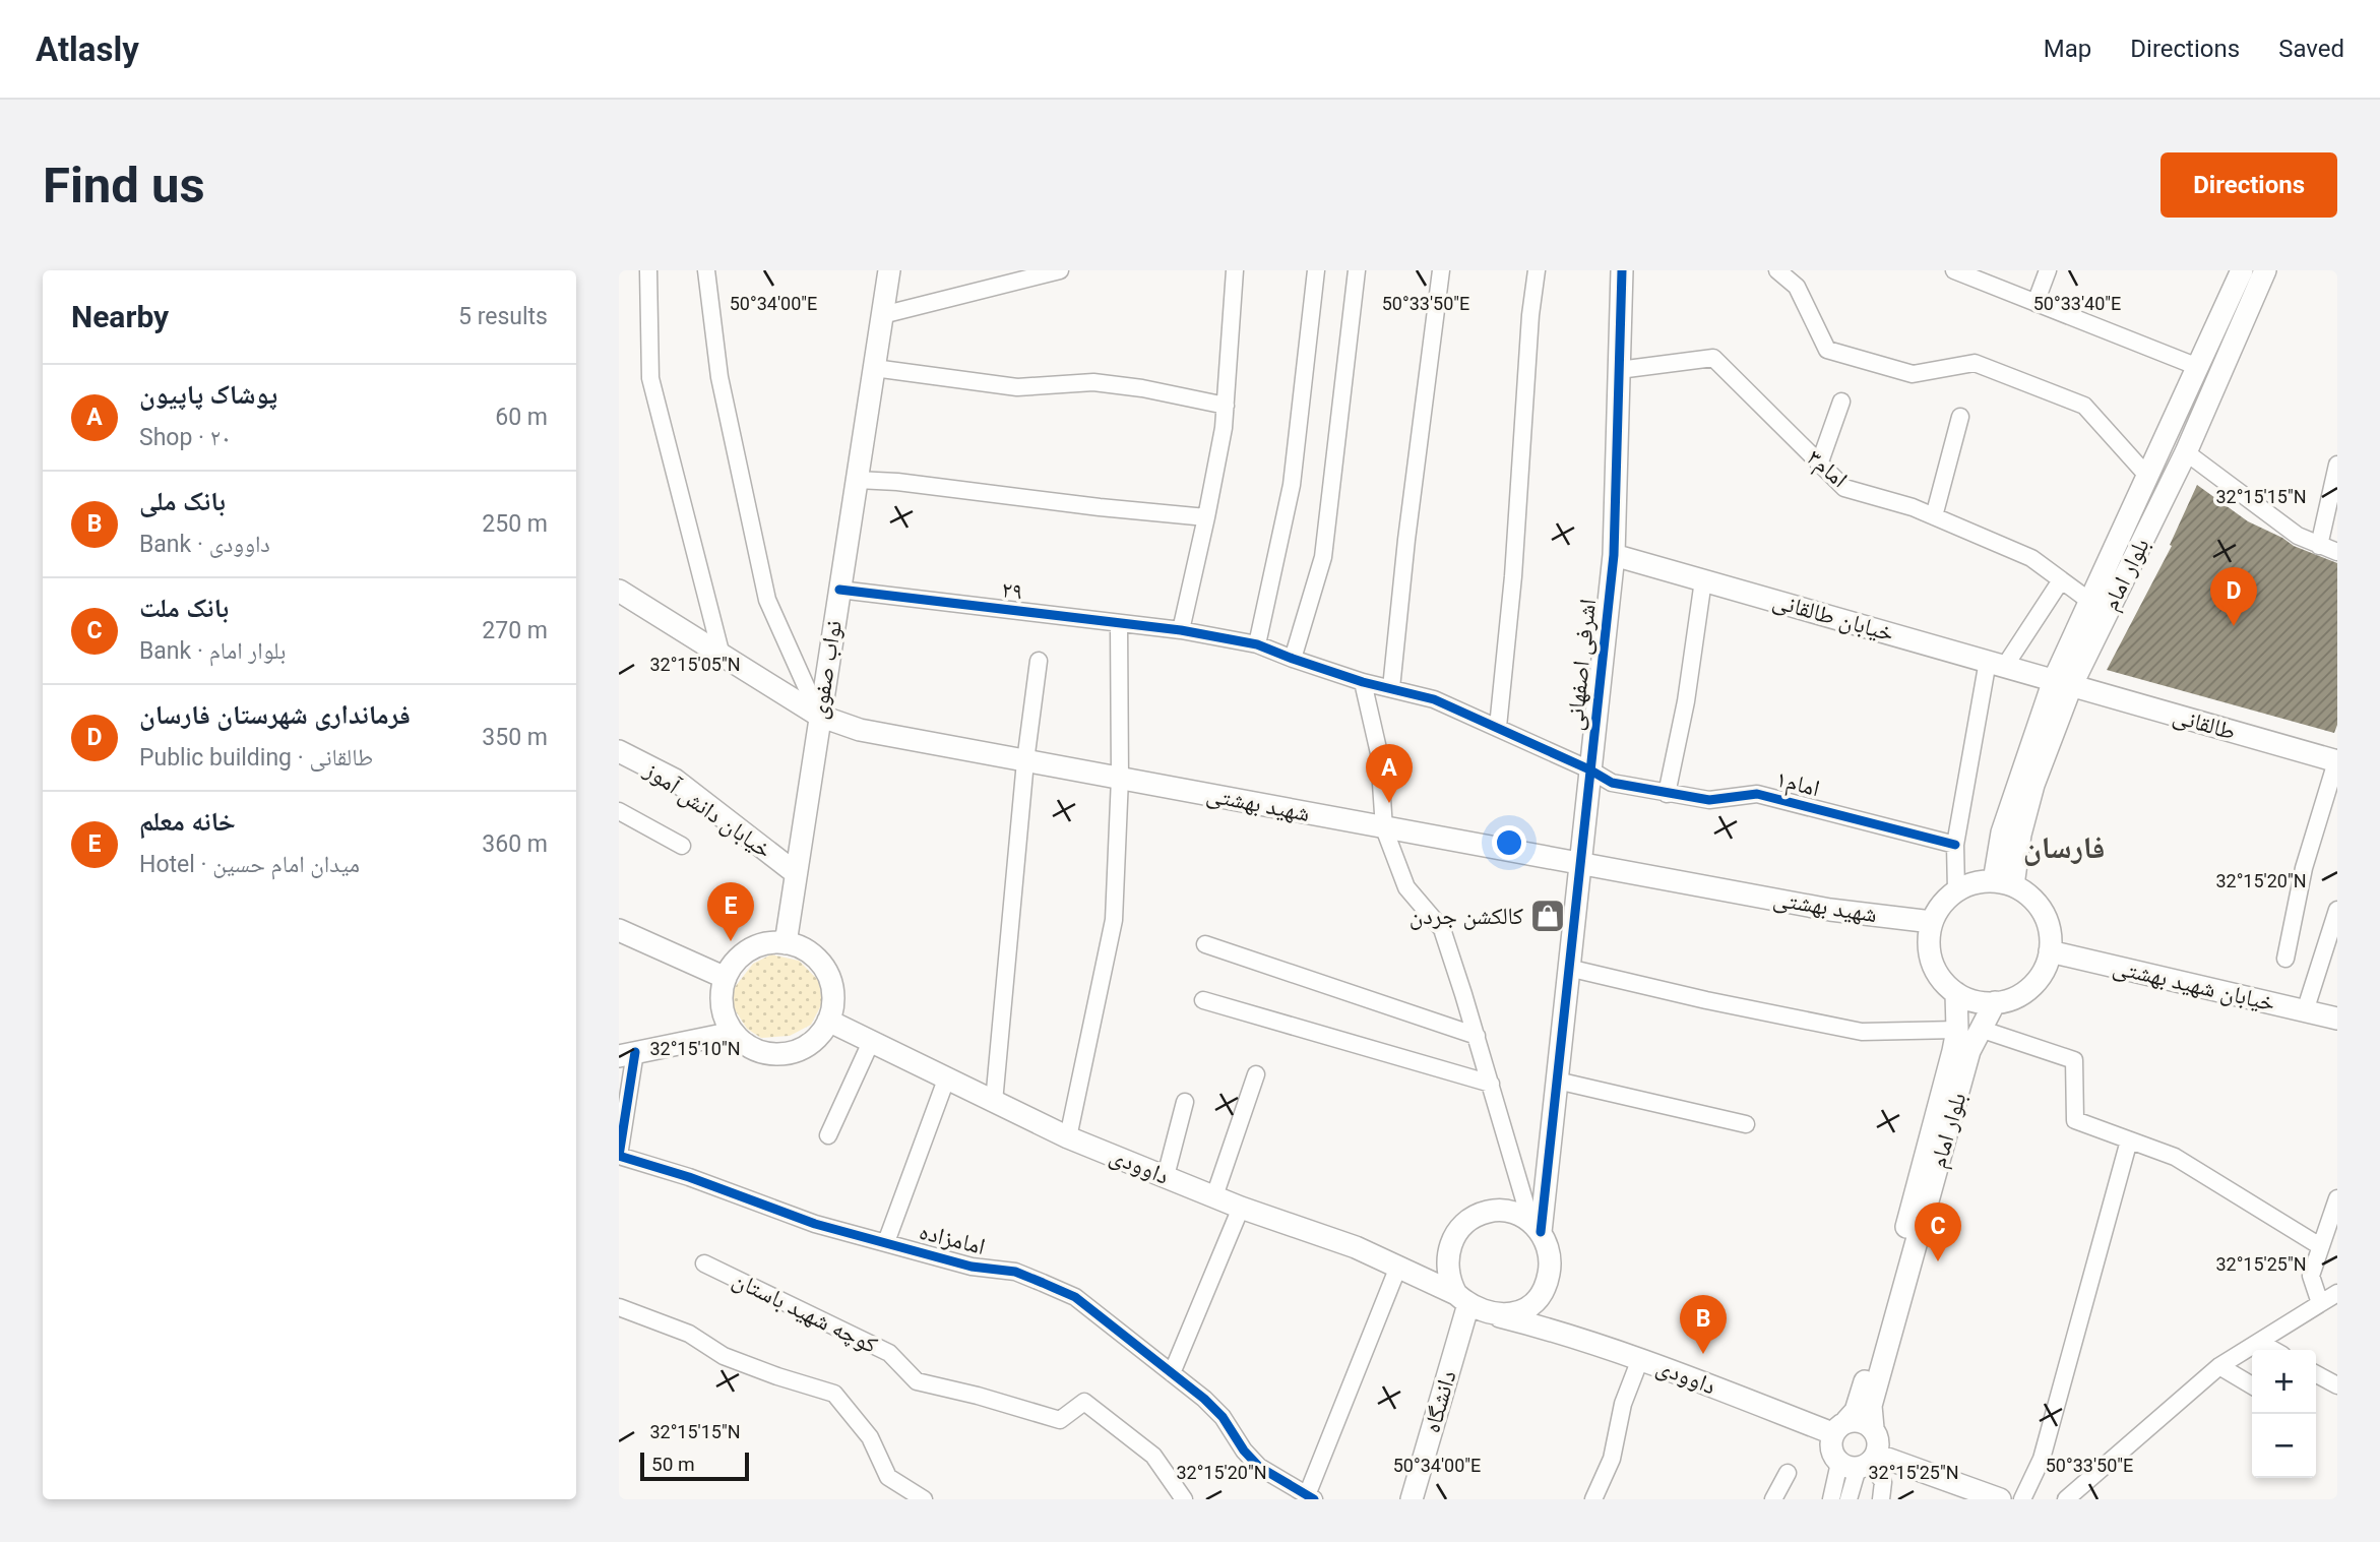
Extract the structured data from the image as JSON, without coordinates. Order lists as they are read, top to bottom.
{
  "streets": {
    "main road": [
      "بلوار امام",
      "خیابان طالقانی",
      "اشرفی اصفهانی",
      "نواب صفوی",
      "طالقانی",
      "شهید بهشتی",
      "خیابان دانش آموز",
      "خیابان شهید بهشتی",
      "داوودی",
      "دانشگاه"
    ],
    "street": [
      "امام۳",
      "۲۹",
      "امام۱",
      "امامزاده",
      "کوچه شهید باستان"
    ]
  },
  "crossings": [
    ["امام۳", "بلوار امام"],
    ["امام۳", "اشرفی اصفهانی"],
    ["بلوار امام", "خیابان طالقانی"],
    ["بلوار امام", "طالقانی"],
    ["بلوار امام", "شهید بهشتی"],
    ["بلوار امام", "خیابان شهید بهشتی"],
    ["بلوار امام", "داوودی"],
    ["۲۹", "نواب صفوی"],
    ["۲۹", "امام۱"],
    ["خیابان طالقانی", "اشرفی اصفهانی"],
    ["خیابان طالقانی", "طالقانی"],
    ["اشرفی اصفهانی", "امام۱"],
    ["اشرفی اصفهانی", "شهید بهشتی"],
    ["اشرفی اصفهانی", "داوودی"],
    ["اشرفی اصفهانی", "دانشگاه"],
    ["نواب صفوی", "شهید بهشتی"],
    ["نواب صفوی", "خیابان دانش آموز"],
    ["نواب صفوی", "داوودی"],
    ["شهید بهشتی", "خیابان شهید بهشتی"],
    ["داوودی", "دانشگاه"]
  ],
  "districts": ["فارسان"],
  "places": {
    "shop": ["کالکشن جردن"]
  },
  "scale_bar": "50 m",
  "page": {
    "header": "Atlasly",
    "nav": ["Map", "Directions", "Saved"],
    "buttons": "Directions",
    "title": "Find us",
    "heading": ["Nearby", "5 results"],
    "list": [
      {
        "mark": "A",
        "name": "پوشاک پاپیون",
        "note": "Shop · ۲۰",
        "value": "60 m"
      },
      {
        "mark": "B",
        "name": "بانک ملی",
        "note": "Bank · داوودی",
        "value": "250 m"
      },
      {
        "mark": "C",
        "name": "بانک ملت",
        "note": "Bank · بلوار امام",
        "value": "270 m"
      },
      {
        "mark": "D",
        "name": "فرمانداری شهرستان فارسان",
        "note": "Public building · طالقانی",
        "value": "350 m"
      },
      {
        "mark": "E",
        "name": "خانه معلم",
        "note": "Hotel · میدان امام حسین",
        "value": "360 m"
      }
    ],
    "pins": [
      "D",
      "A",
      "E",
      "C",
      "B"
    ],
    "map_buttons": ["+", "−"],
    "scale": "50 m"
  },
  "coordinates": [
    "50°34'00\"E",
    "50°33'50\"E",
    "50°33'40\"E",
    "32°15'15\"N",
    "32°15'05\"N",
    "32°15'20\"N",
    "32°15'10\"N",
    "32°15'25\"N"
  ]
}
